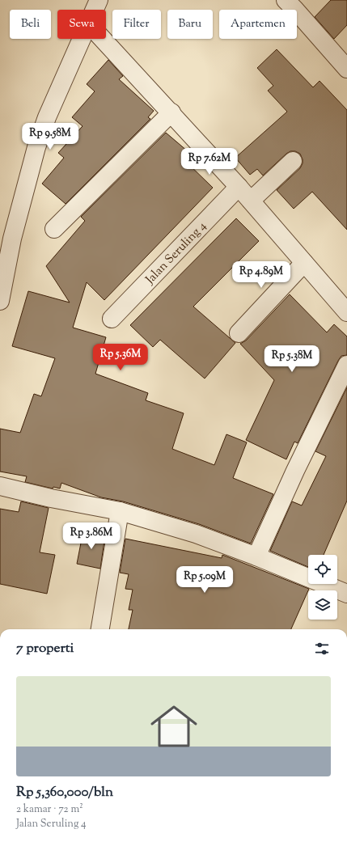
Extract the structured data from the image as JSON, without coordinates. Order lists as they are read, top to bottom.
{
  "streets": {
    "street": ["Jalan Seruling 4"]
  },
  "page": {
    "chip": [
      "Beli",
      "Sewa",
      "Filter",
      "Baru",
      "Apartemen"
    ],
    "price": [
      "Rp 9.58M",
      "Rp 7.62M",
      "Rp 4.89M",
      "Rp 5.36M",
      "Rp 5.38M",
      "Rp 3.86M",
      "Rp 5.09M"
    ],
    "heading": "7 properti",
    "list": [
      {
        "name": "Rp 5,360,000/bln",
        "note": "2 kamar · 72 m² · Jalan Seruling 4"
      }
    ]
  }
}
